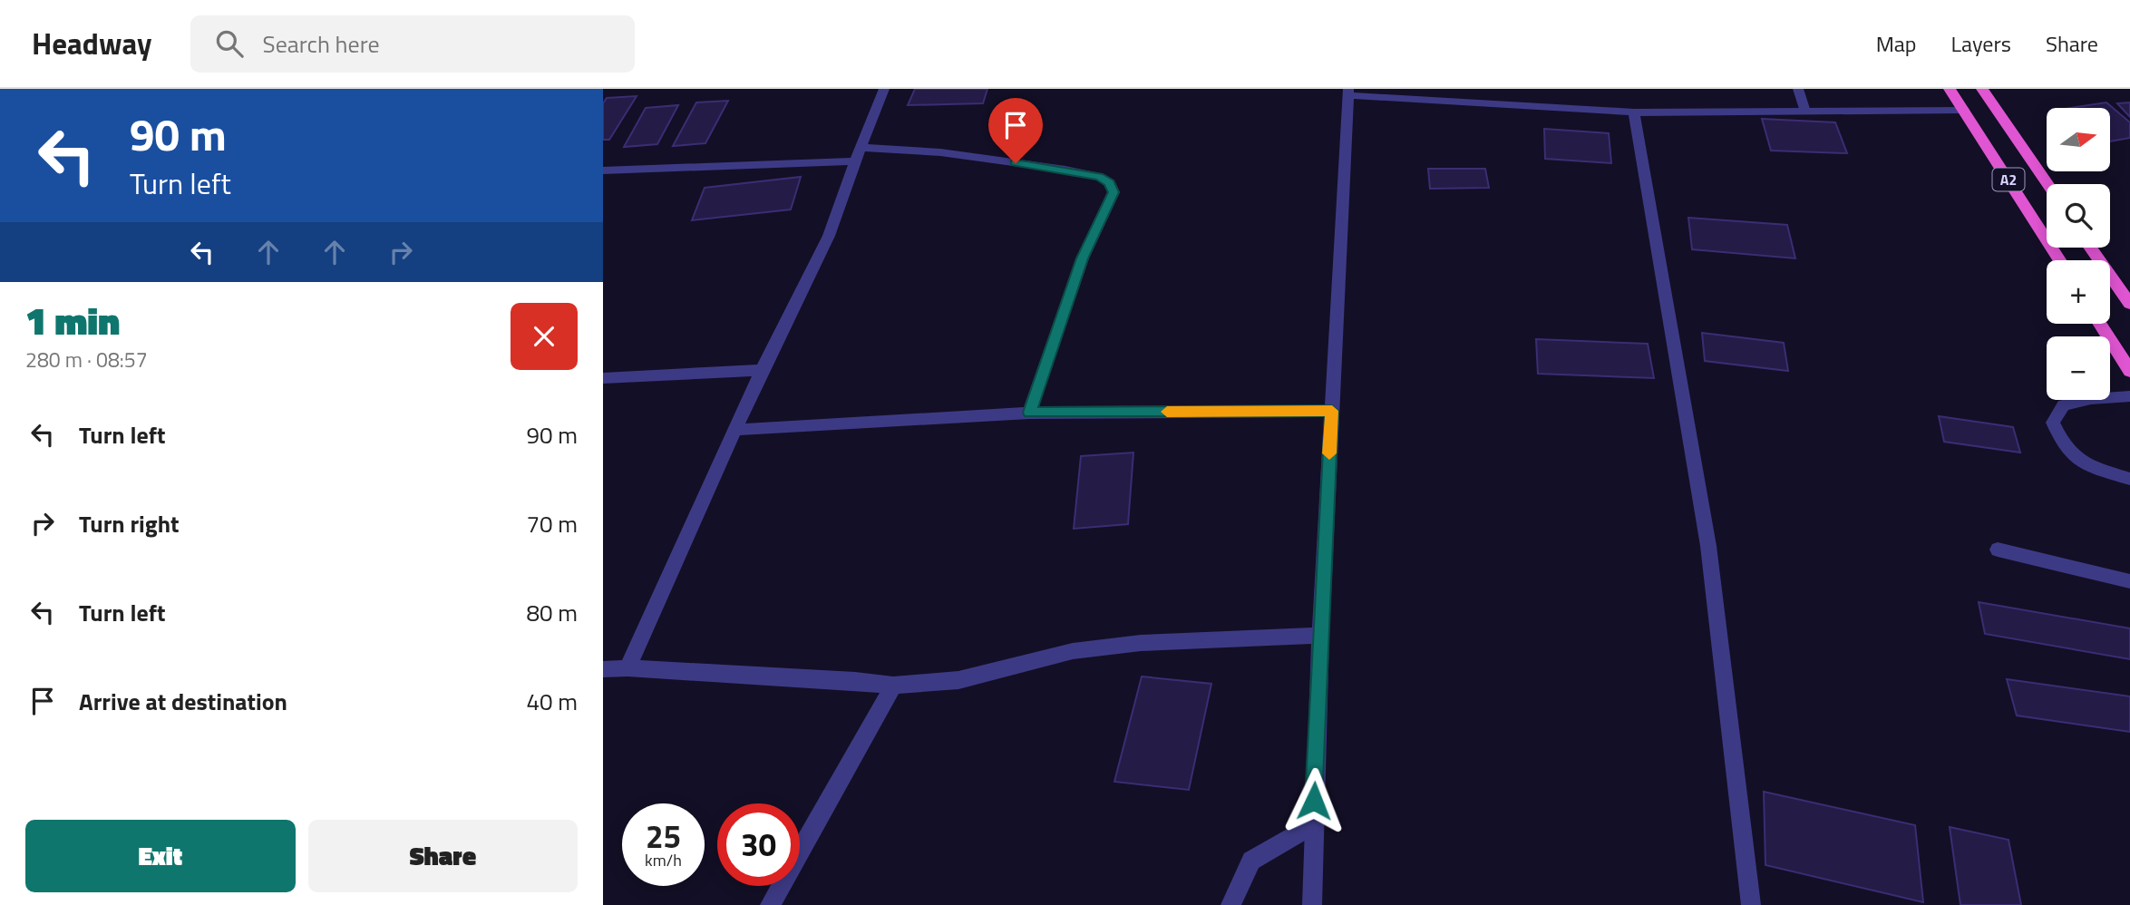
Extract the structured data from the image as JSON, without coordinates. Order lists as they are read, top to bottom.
{
  "streets": {
    "highway": ["A2"]
  },
  "north": "right",
  "page": {
    "header": "Headway",
    "search": "Search here",
    "nav": ["Map", "Layers", "Share"],
    "turn": ["90 m", "Turn left"],
    "map_buttons": ["+", "−"],
    "heading": ["1 min", "280 m · 08:57"],
    "list": [
      {
        "name": "Turn left",
        "value": "90 m"
      },
      {
        "name": "Turn right",
        "value": "70 m"
      },
      {
        "name": "Turn left",
        "value": "80 m"
      },
      {
        "name": "Arrive at destination",
        "value": "40 m"
      }
    ],
    "speed": "25 km/h",
    "limit": "30",
    "buttons": ["Exit", "Share"]
  }
}
